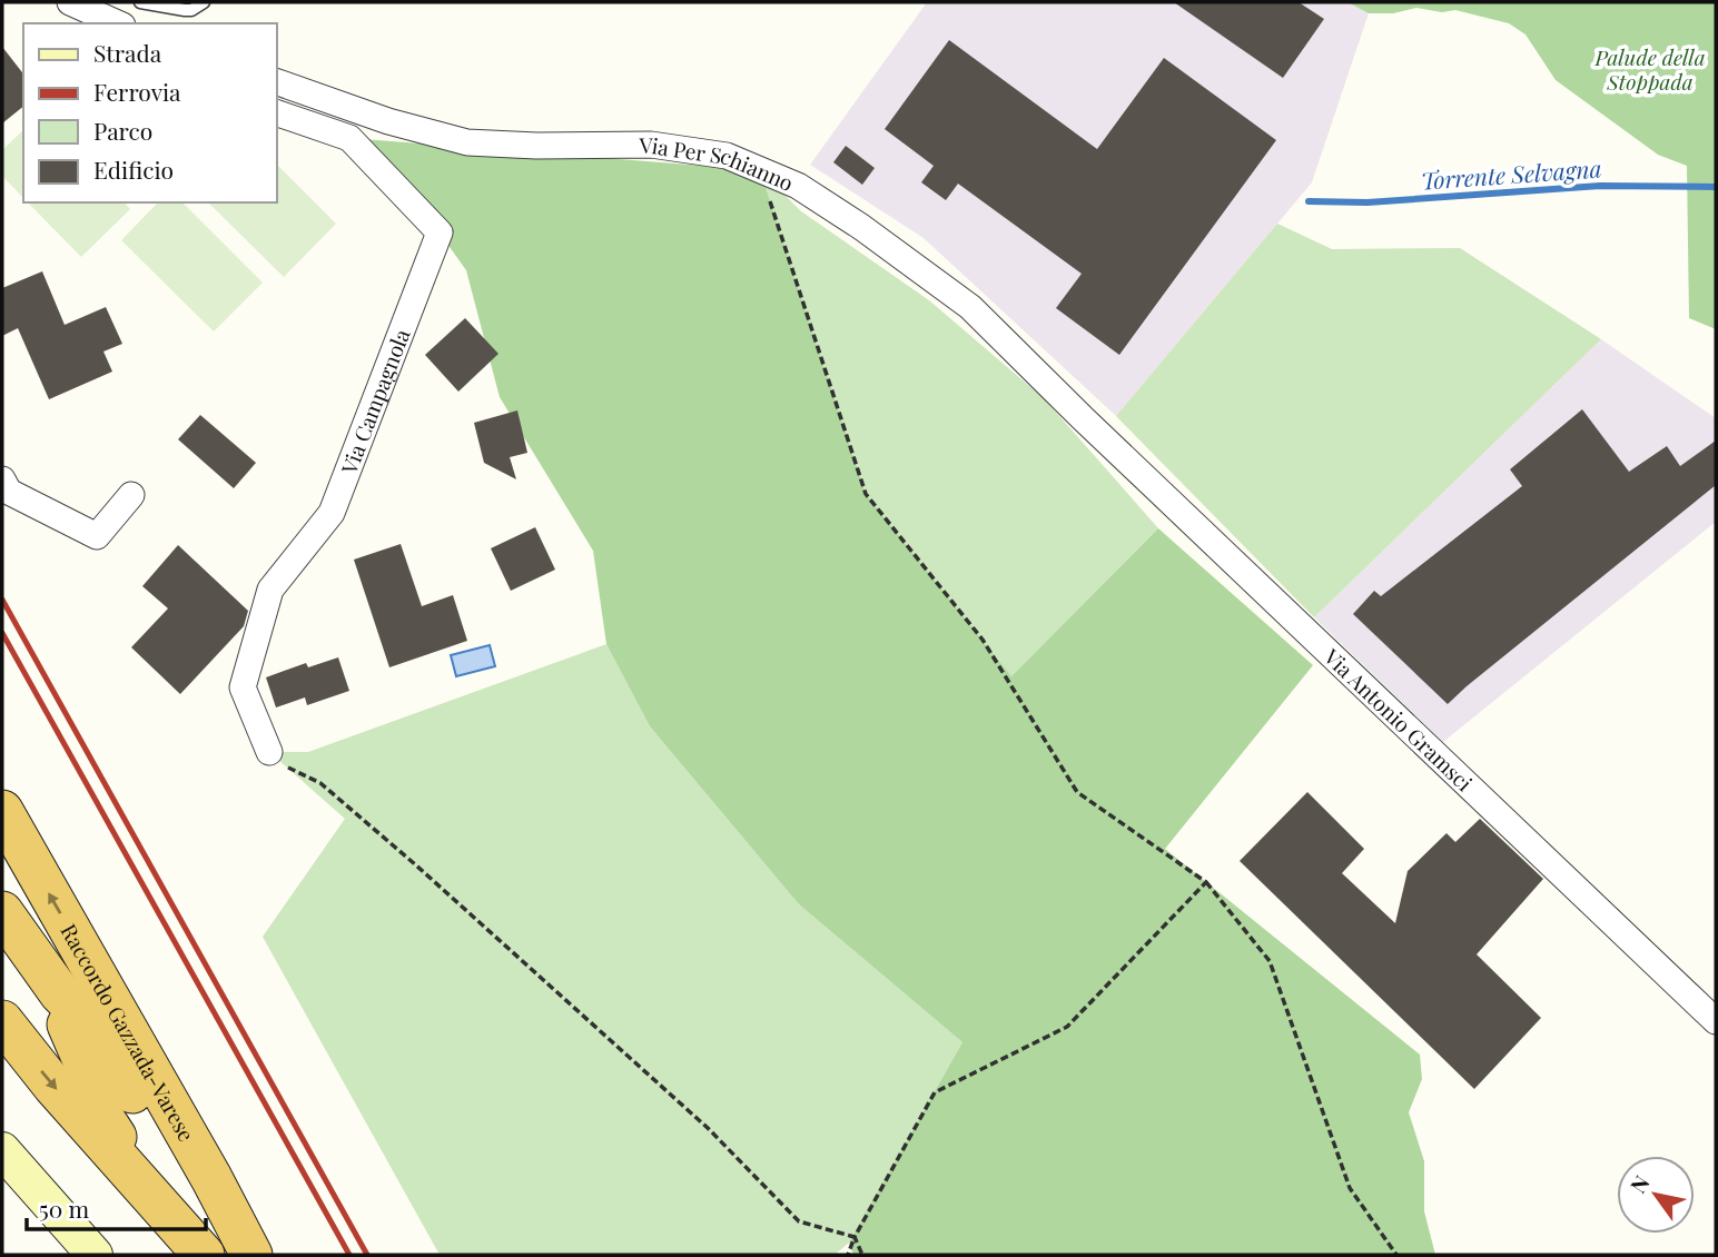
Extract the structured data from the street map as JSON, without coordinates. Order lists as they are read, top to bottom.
{
  "streets": {
    "highway": ["Raccordo Gazzada-Varese"],
    "street": ["Via Per Schianno", "Via Campagnola", "Via Antonio Gramsci"]
  },
  "crossings": [
    ["Via Per Schianno", "Via Antonio Gramsci"]
  ],
  "water": ["Torrente Selvagna"],
  "parks": ["Palude della Stoppada"],
  "legend": [
    "Strada",
    "Ferrovia",
    "Parco",
    "Edificio"
  ],
  "scale_bar": "50 m",
  "north": "top left"
}
